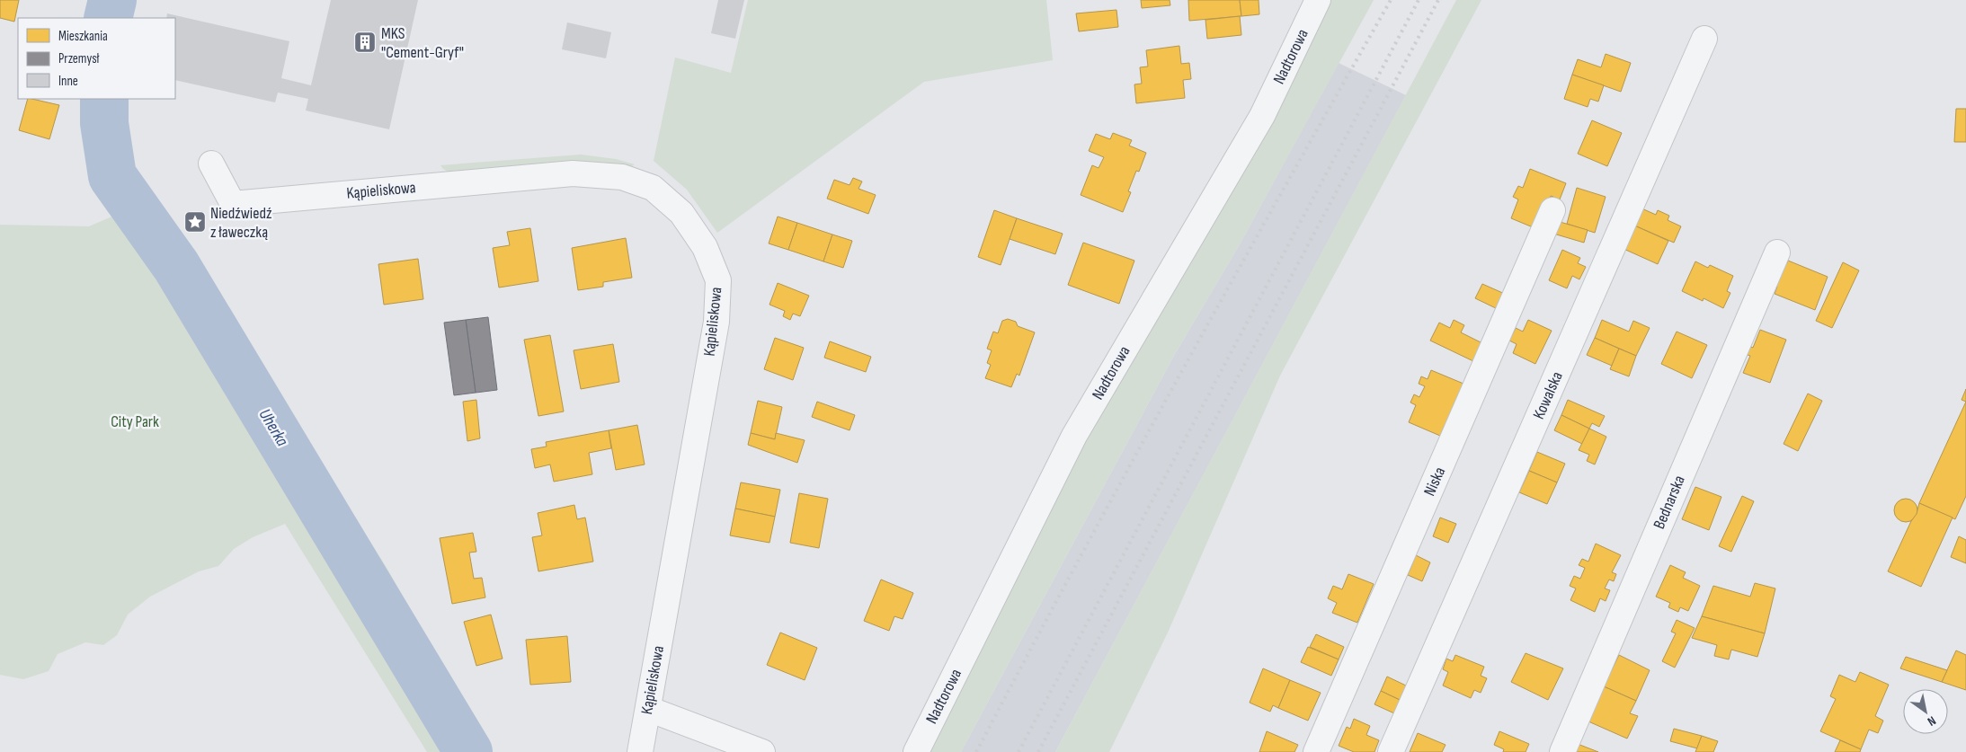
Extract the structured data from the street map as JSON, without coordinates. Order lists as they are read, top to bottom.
{
  "streets": {
    "street": [
      "Nadtorowa",
      "Kąpieliskowa",
      "Kowalska",
      "Niska",
      "Bednarska"
    ]
  },
  "water": ["Uherka"],
  "parks": ["City Park"],
  "places": {
    "building": ["MKS \"Cement-Gryf\""],
    "place": ["Niedźwiedź z ławeczką"]
  },
  "legend": ["Mieszkania", "Przemysł", "Inne"],
  "north": "bottom right"
}
